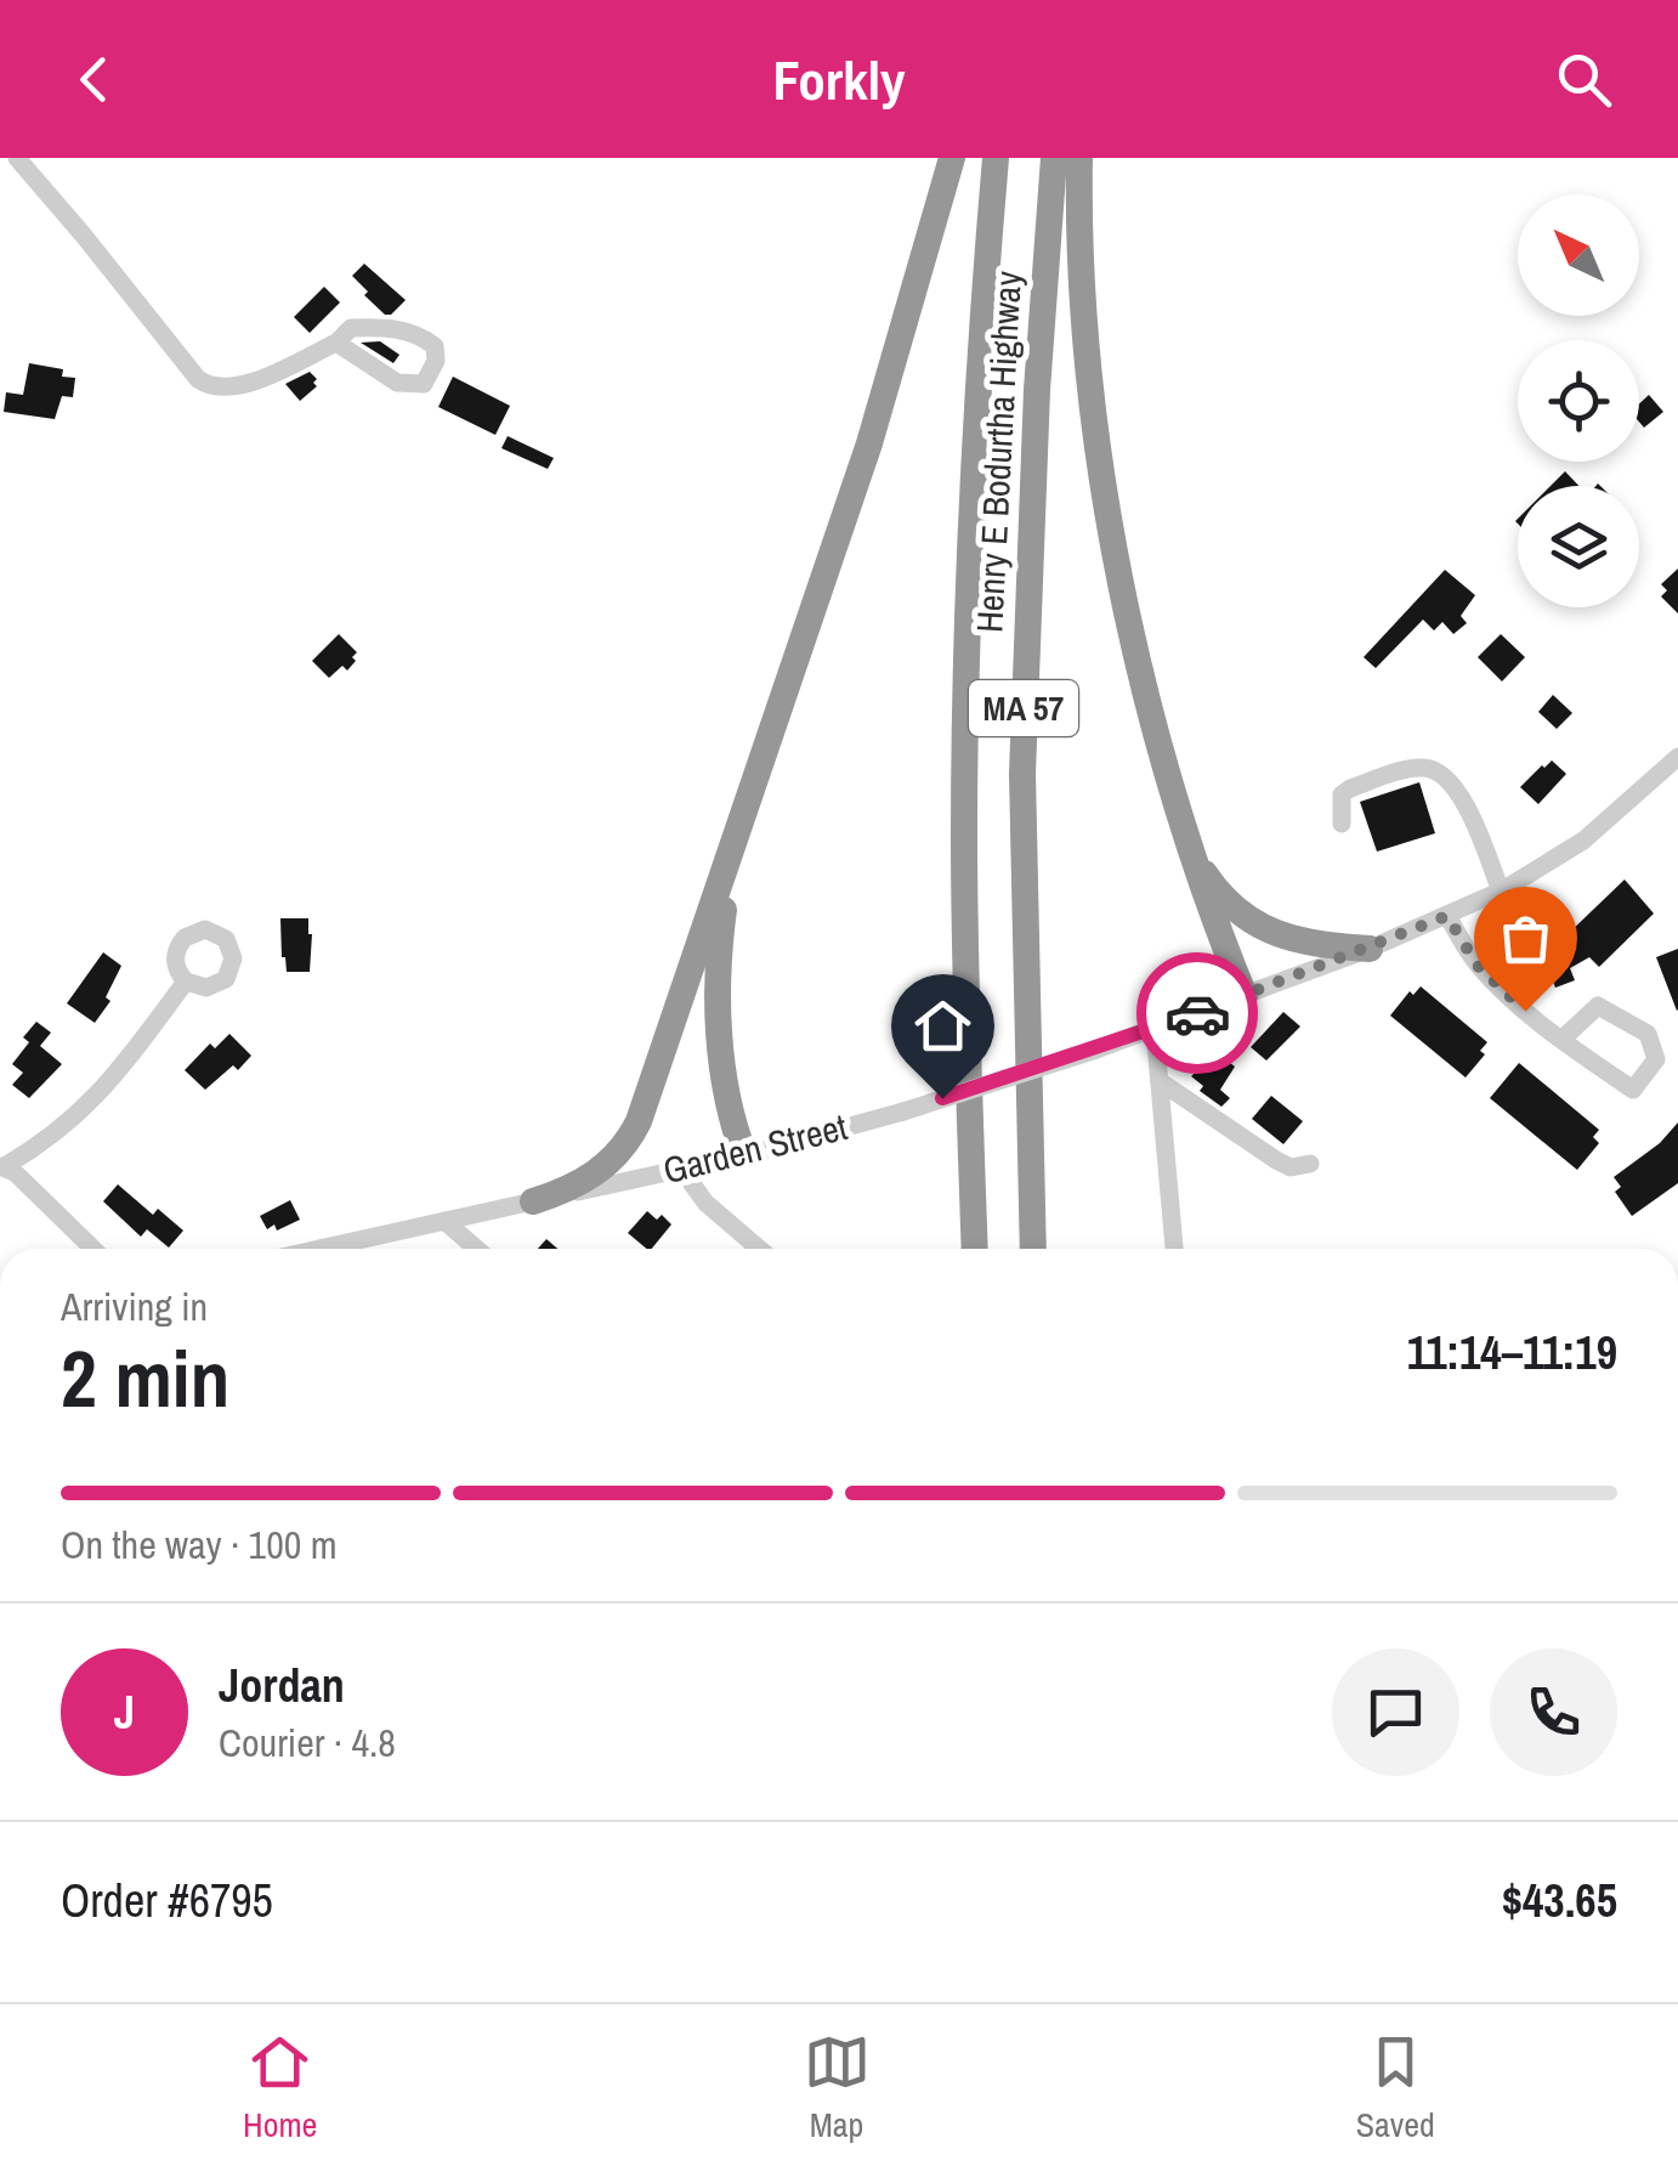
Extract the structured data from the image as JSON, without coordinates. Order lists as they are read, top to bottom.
{
  "streets": {
    "highway": ["Henry E Bodurtha Highway", "MA 57"],
    "street": ["Garden Street"]
  },
  "north": "top left",
  "page": {
    "header": "Forkly",
    "heading": ["2 min", "Arriving in", "11:14–11:19"],
    "panel": [
      "Jordan",
      "Courier · 4.8",
      "Order #6795",
      "$43.65"
    ],
    "bar": "On the way · 100 m",
    "round": "J",
    "tabs": ["Home", "Map", "Saved"]
  }
}
